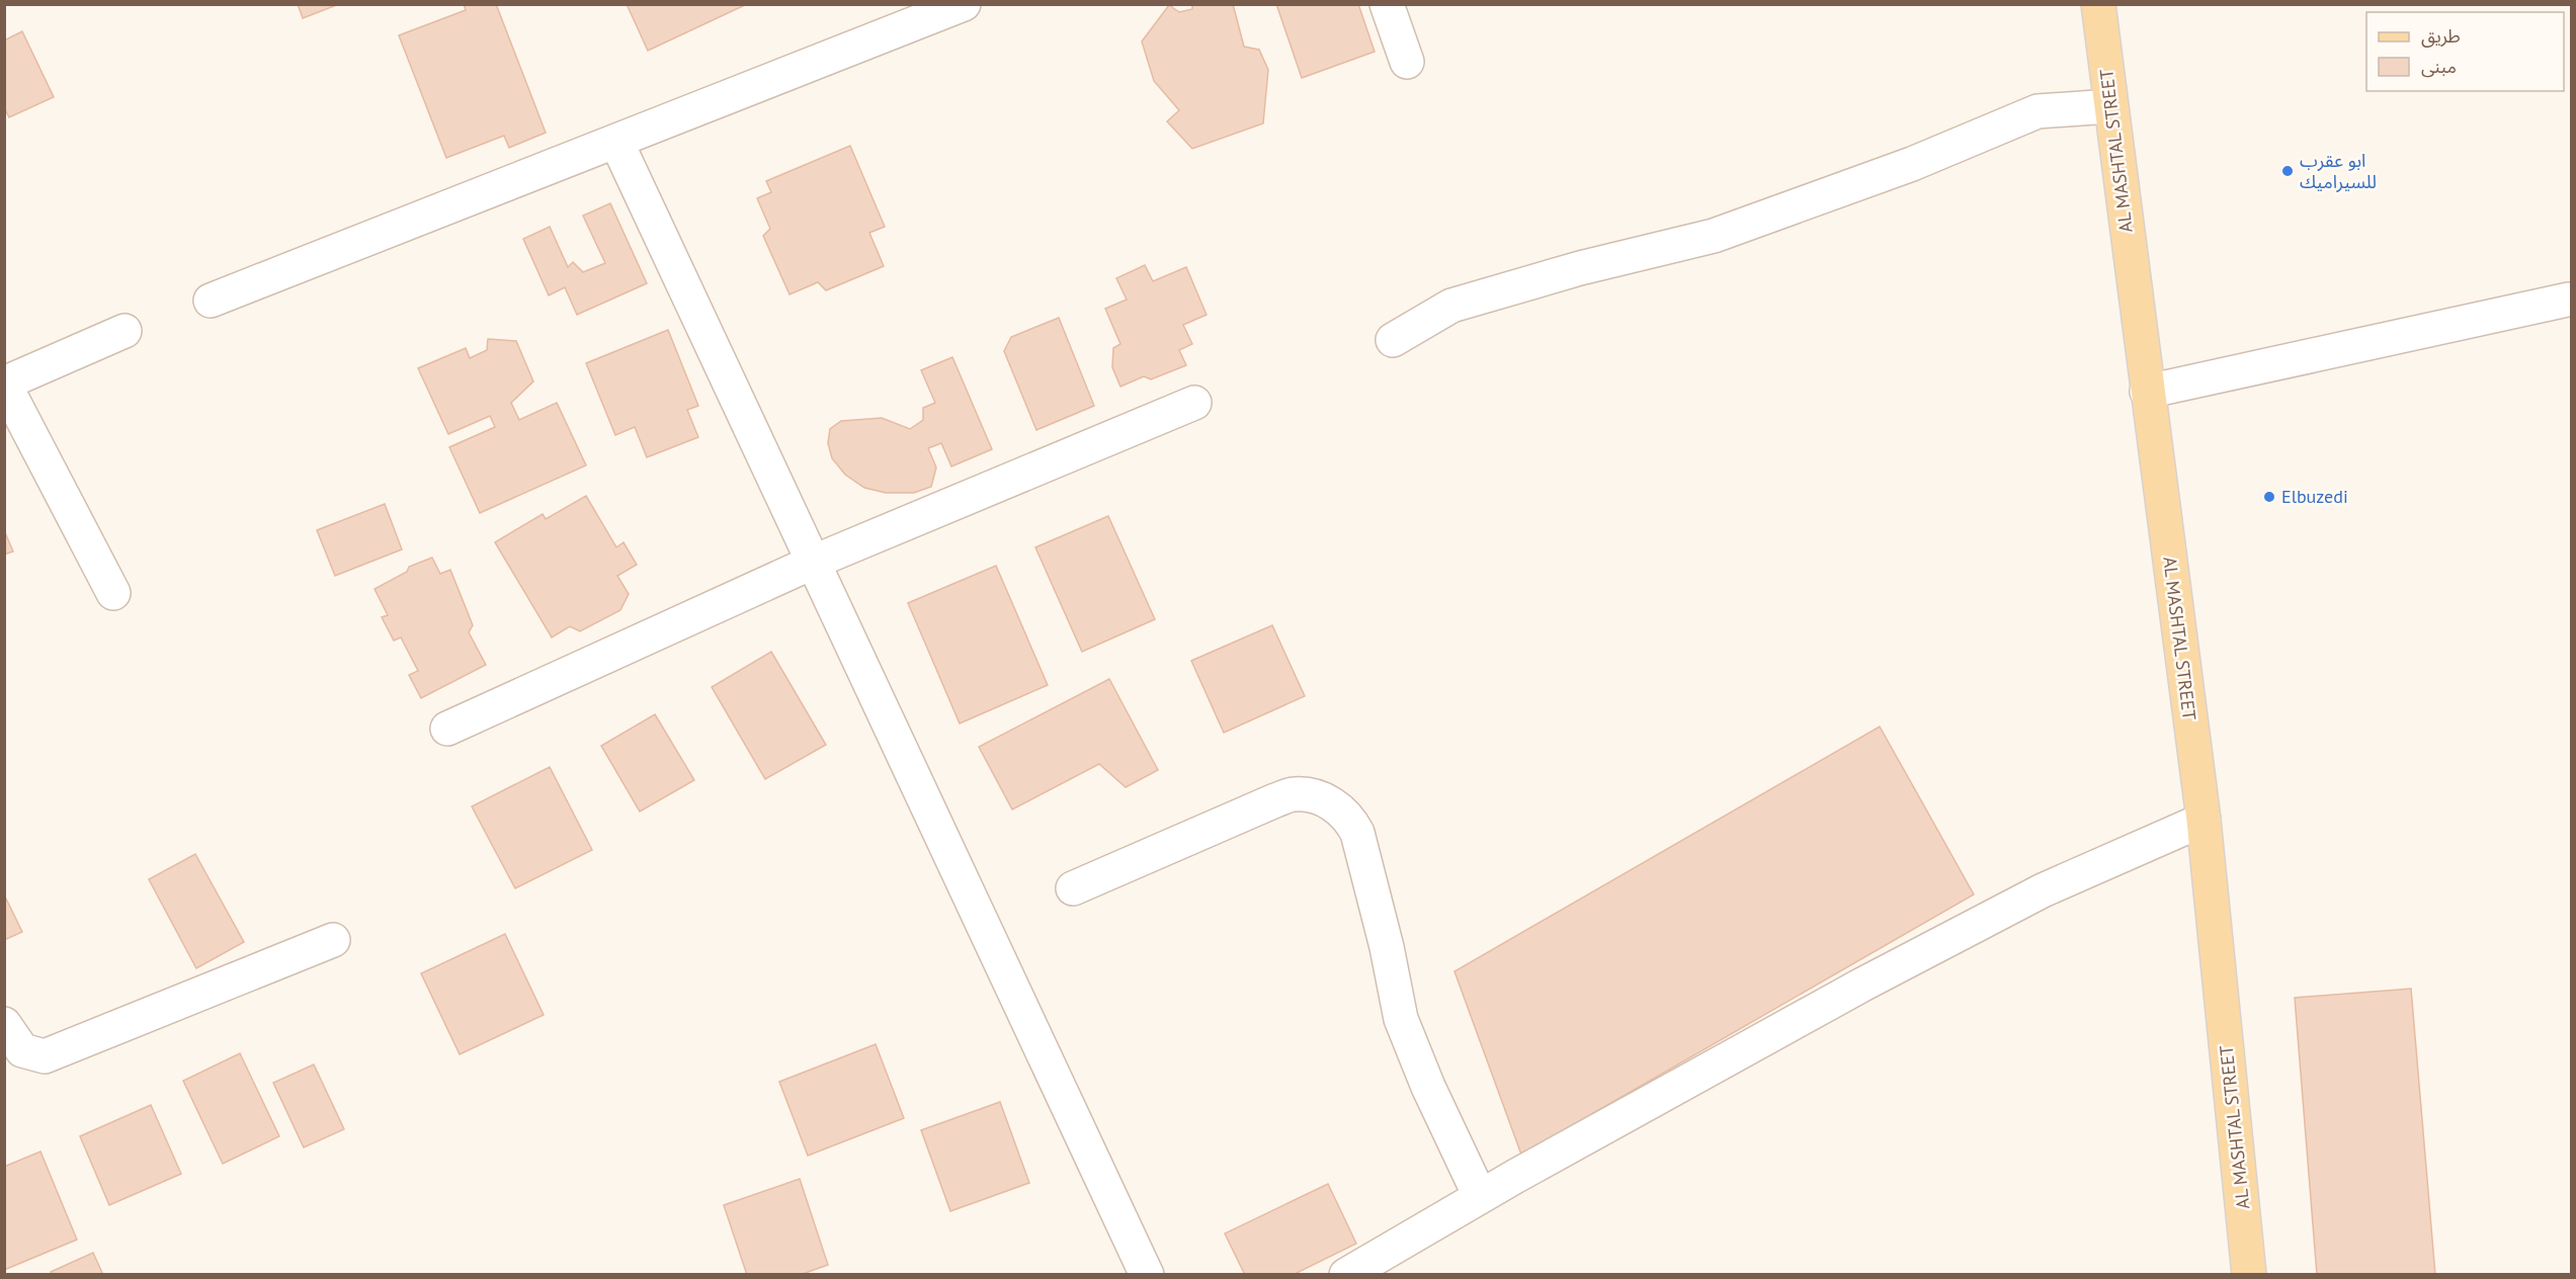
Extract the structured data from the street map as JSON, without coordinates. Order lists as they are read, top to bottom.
{
  "streets": {
    "main road": ["AL MASHTAL STREET"]
  },
  "places": ["ابو عقرب للسيراميك", "Elbuzedi"],
  "legend": ["طريق", "مبنى"]
}
